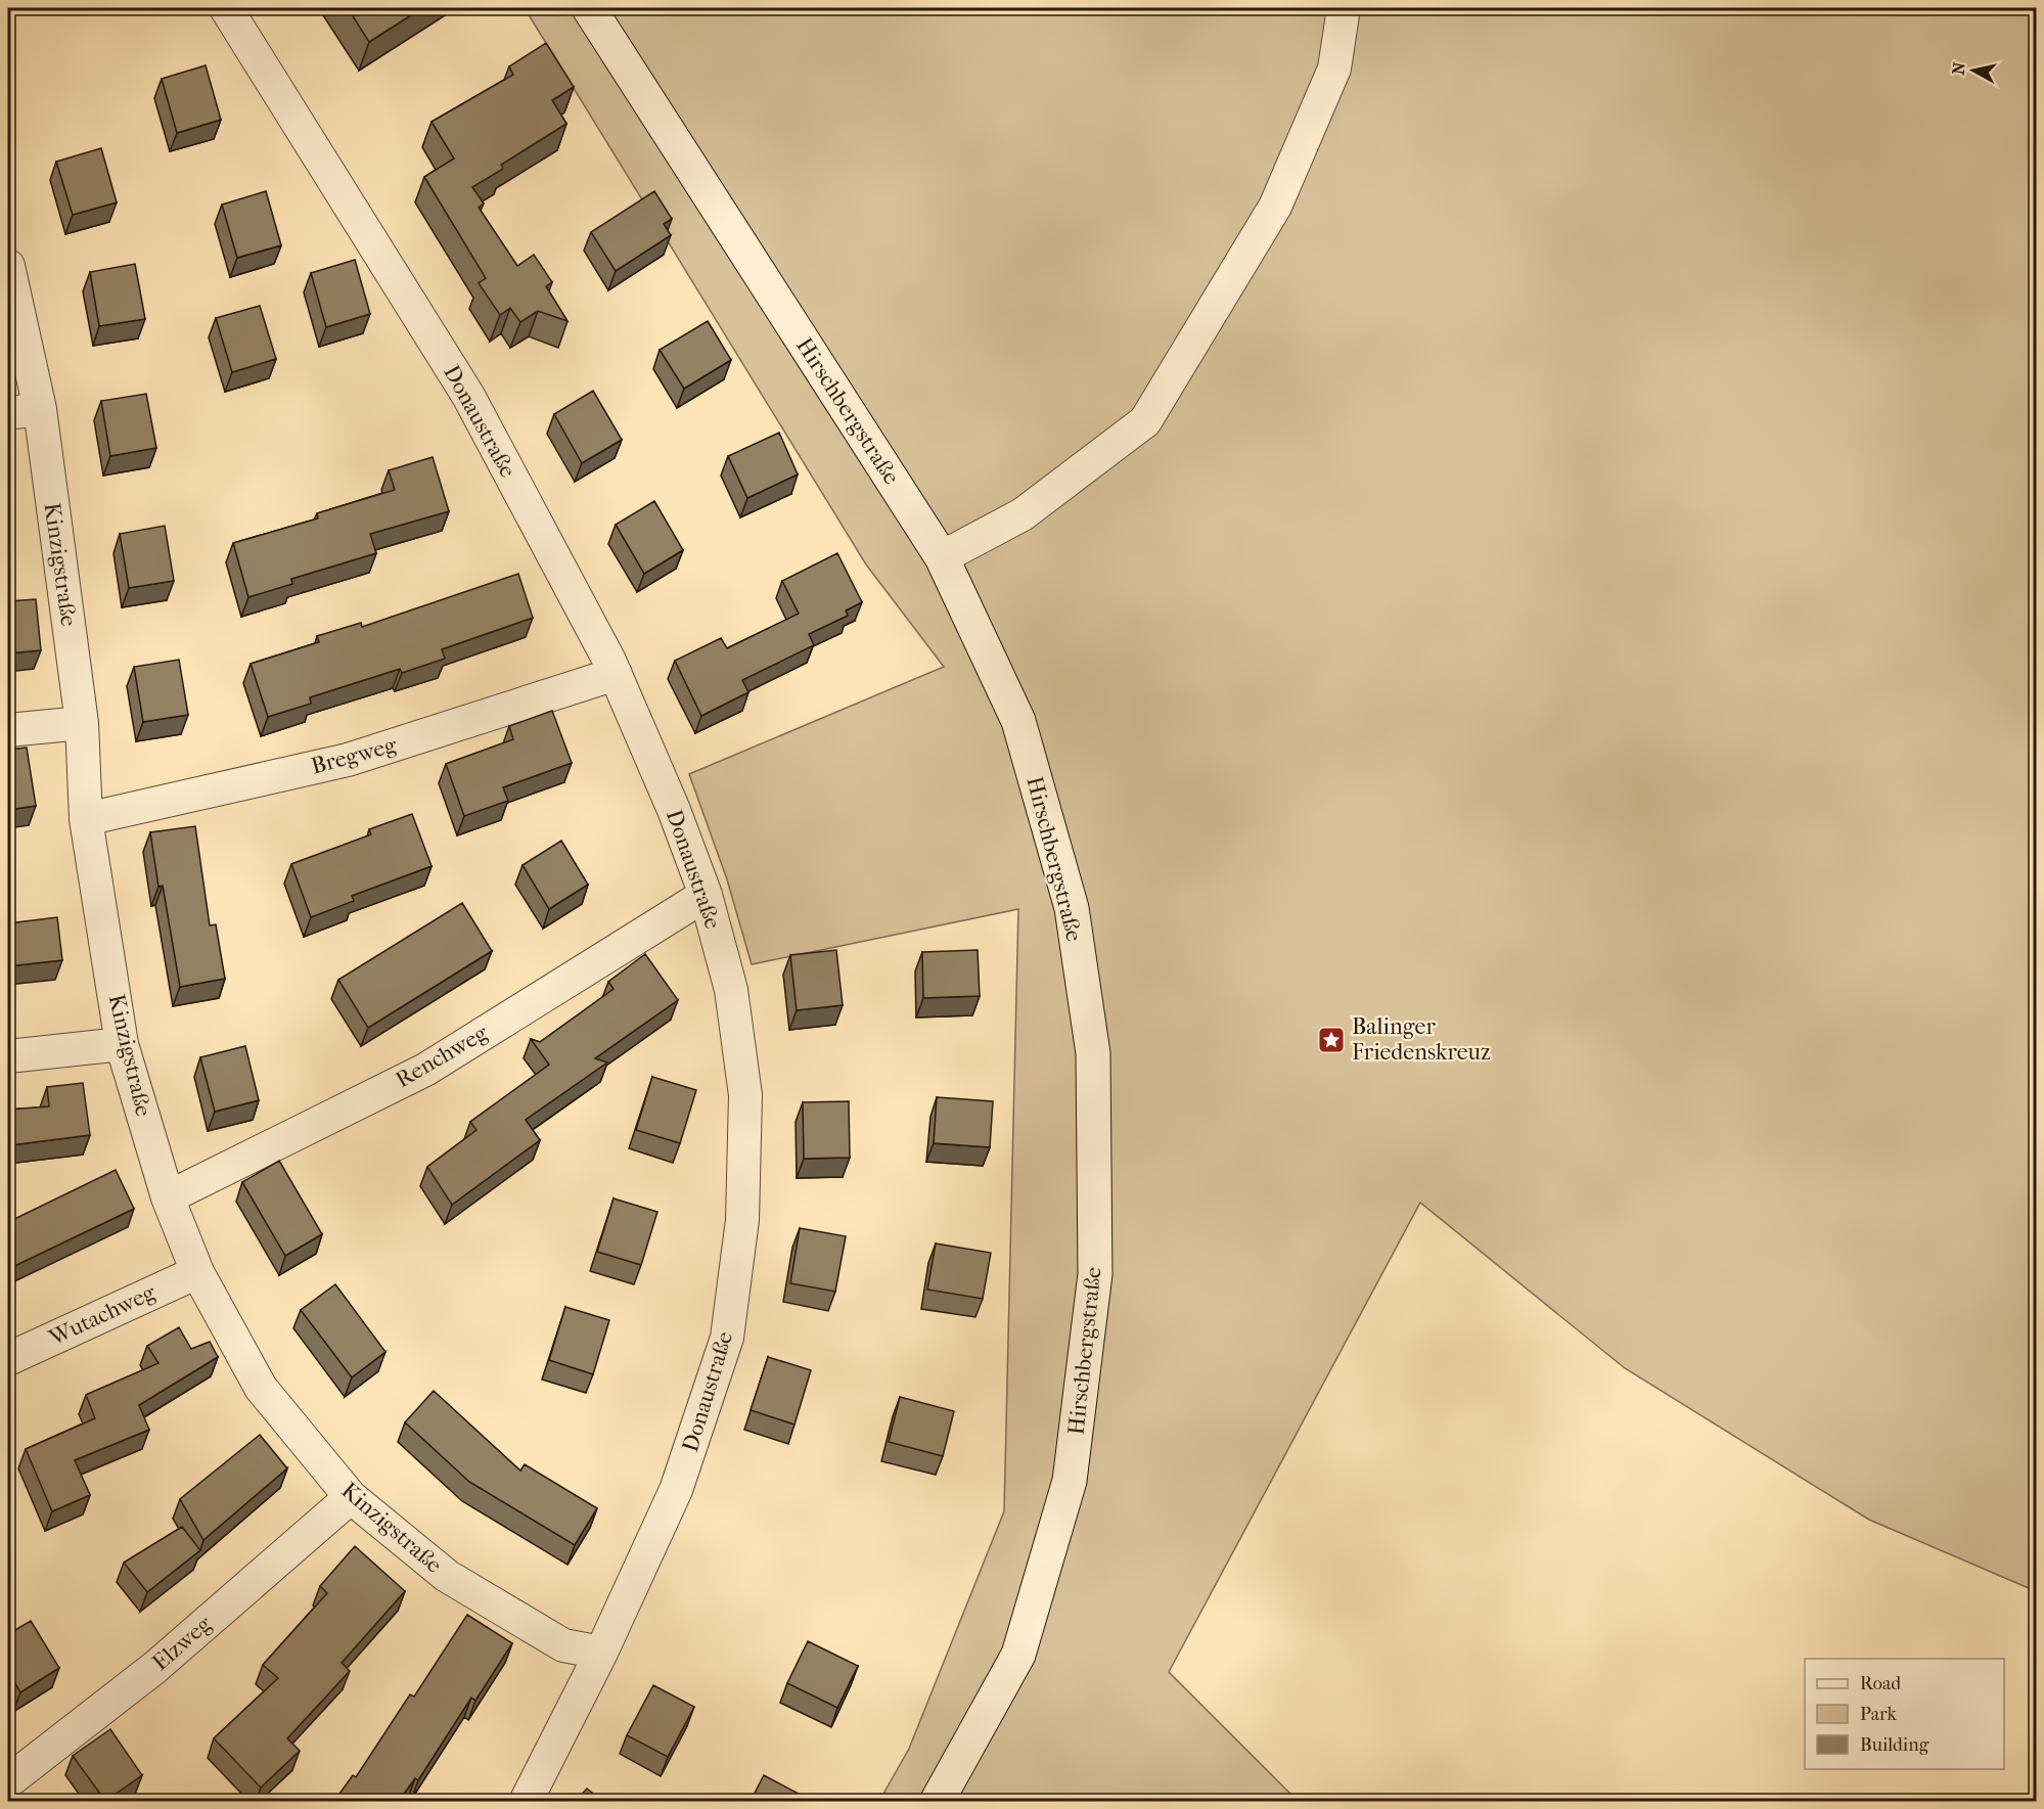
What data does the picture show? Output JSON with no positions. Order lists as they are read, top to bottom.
{
  "streets": {
    "street": [
      "Hirschbergstraße",
      "Donaustraße",
      "Kinzigstraße",
      "Bregweg",
      "Renchweg",
      "Wutachweg",
      "Elzweg"
    ]
  },
  "crossings": [
    ["Donaustraße", "Kinzigstraße"],
    ["Donaustraße", "Bregweg"],
    ["Donaustraße", "Renchweg"],
    ["Kinzigstraße", "Bregweg"],
    ["Kinzigstraße", "Renchweg"],
    ["Kinzigstraße", "Wutachweg"],
    ["Kinzigstraße", "Elzweg"]
  ],
  "places": {
    "place": ["Balinger Friedenskreuz"]
  },
  "legend": ["Road", "Park", "Building"],
  "north": "left"
}
